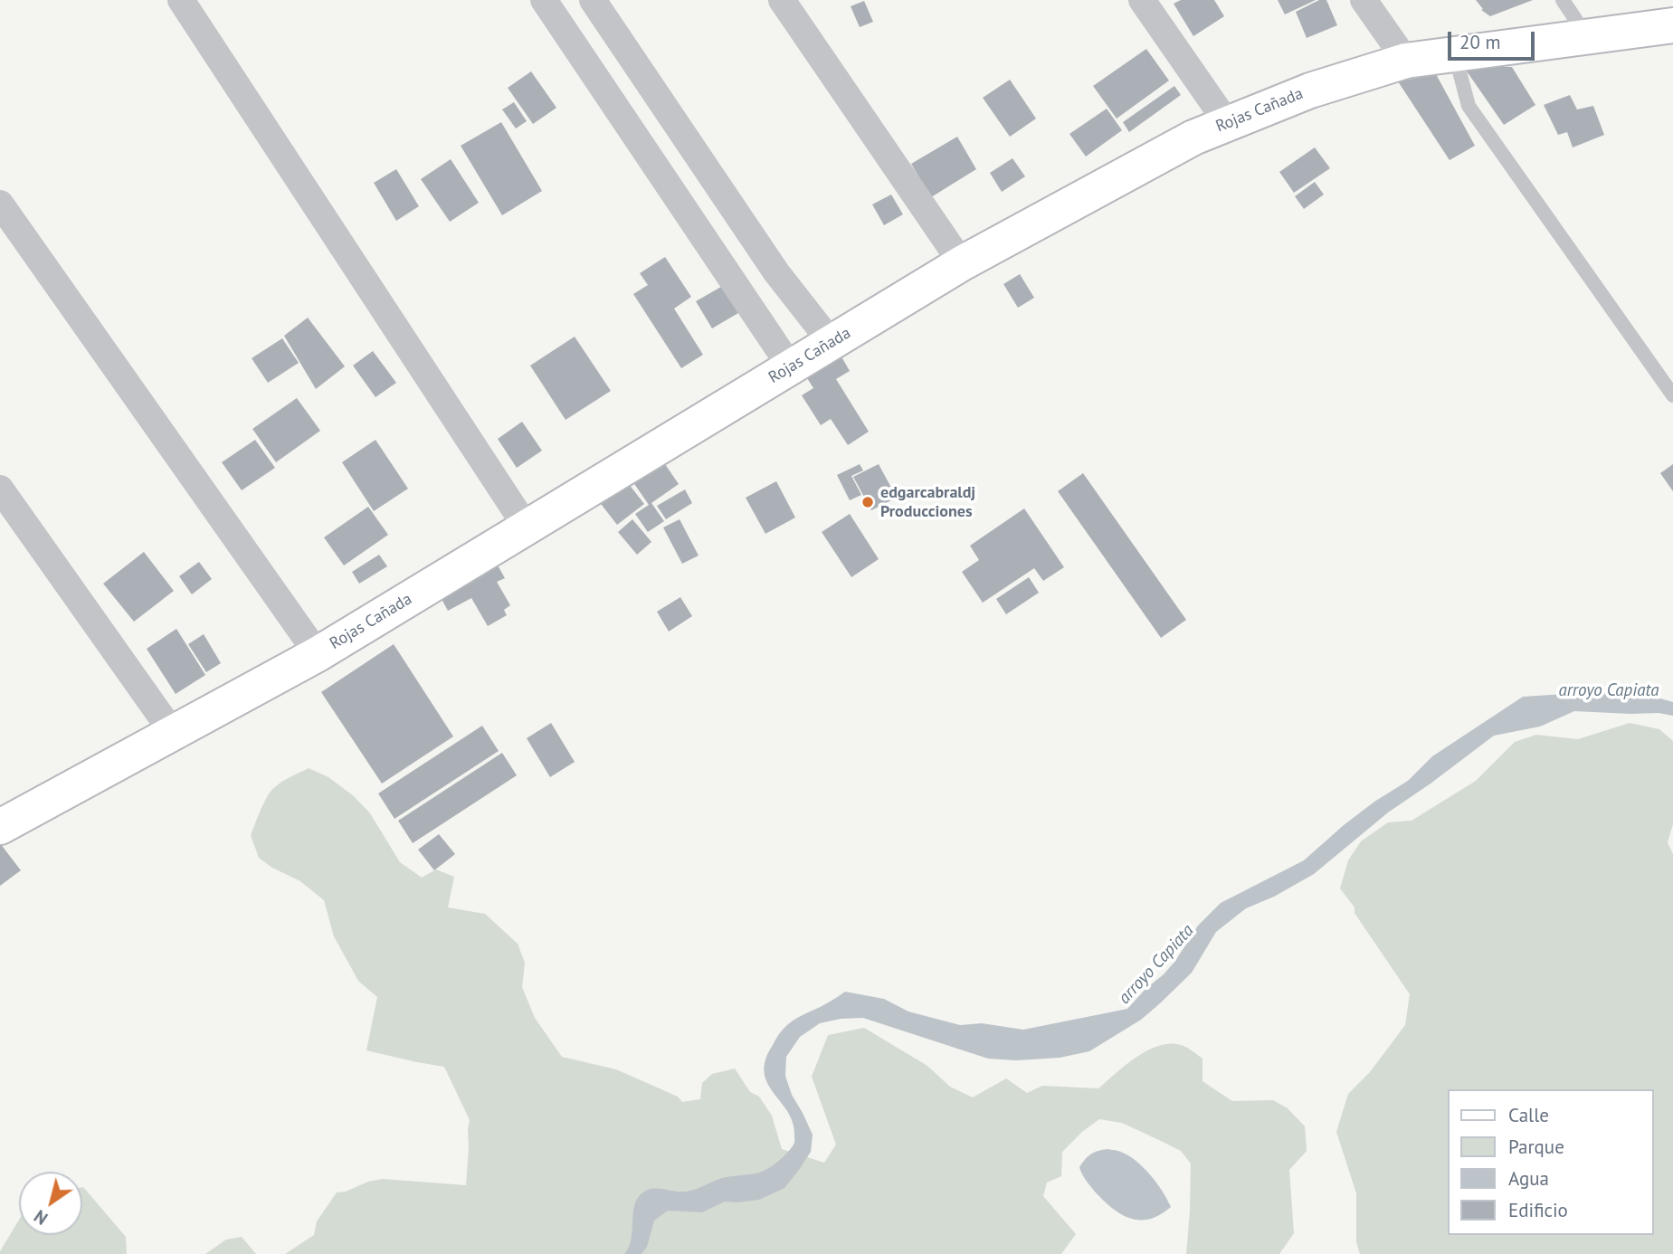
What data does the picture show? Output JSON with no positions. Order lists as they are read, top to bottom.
{
  "streets": {
    "main road": ["Rojas Cañada"]
  },
  "water": ["arroyo Capiata"],
  "places": ["edgarcabraldj Producciones"],
  "legend": [
    "Calle",
    "Parque",
    "Agua",
    "Edificio"
  ],
  "scale_bar": "20 m",
  "north": "bottom left"
}
